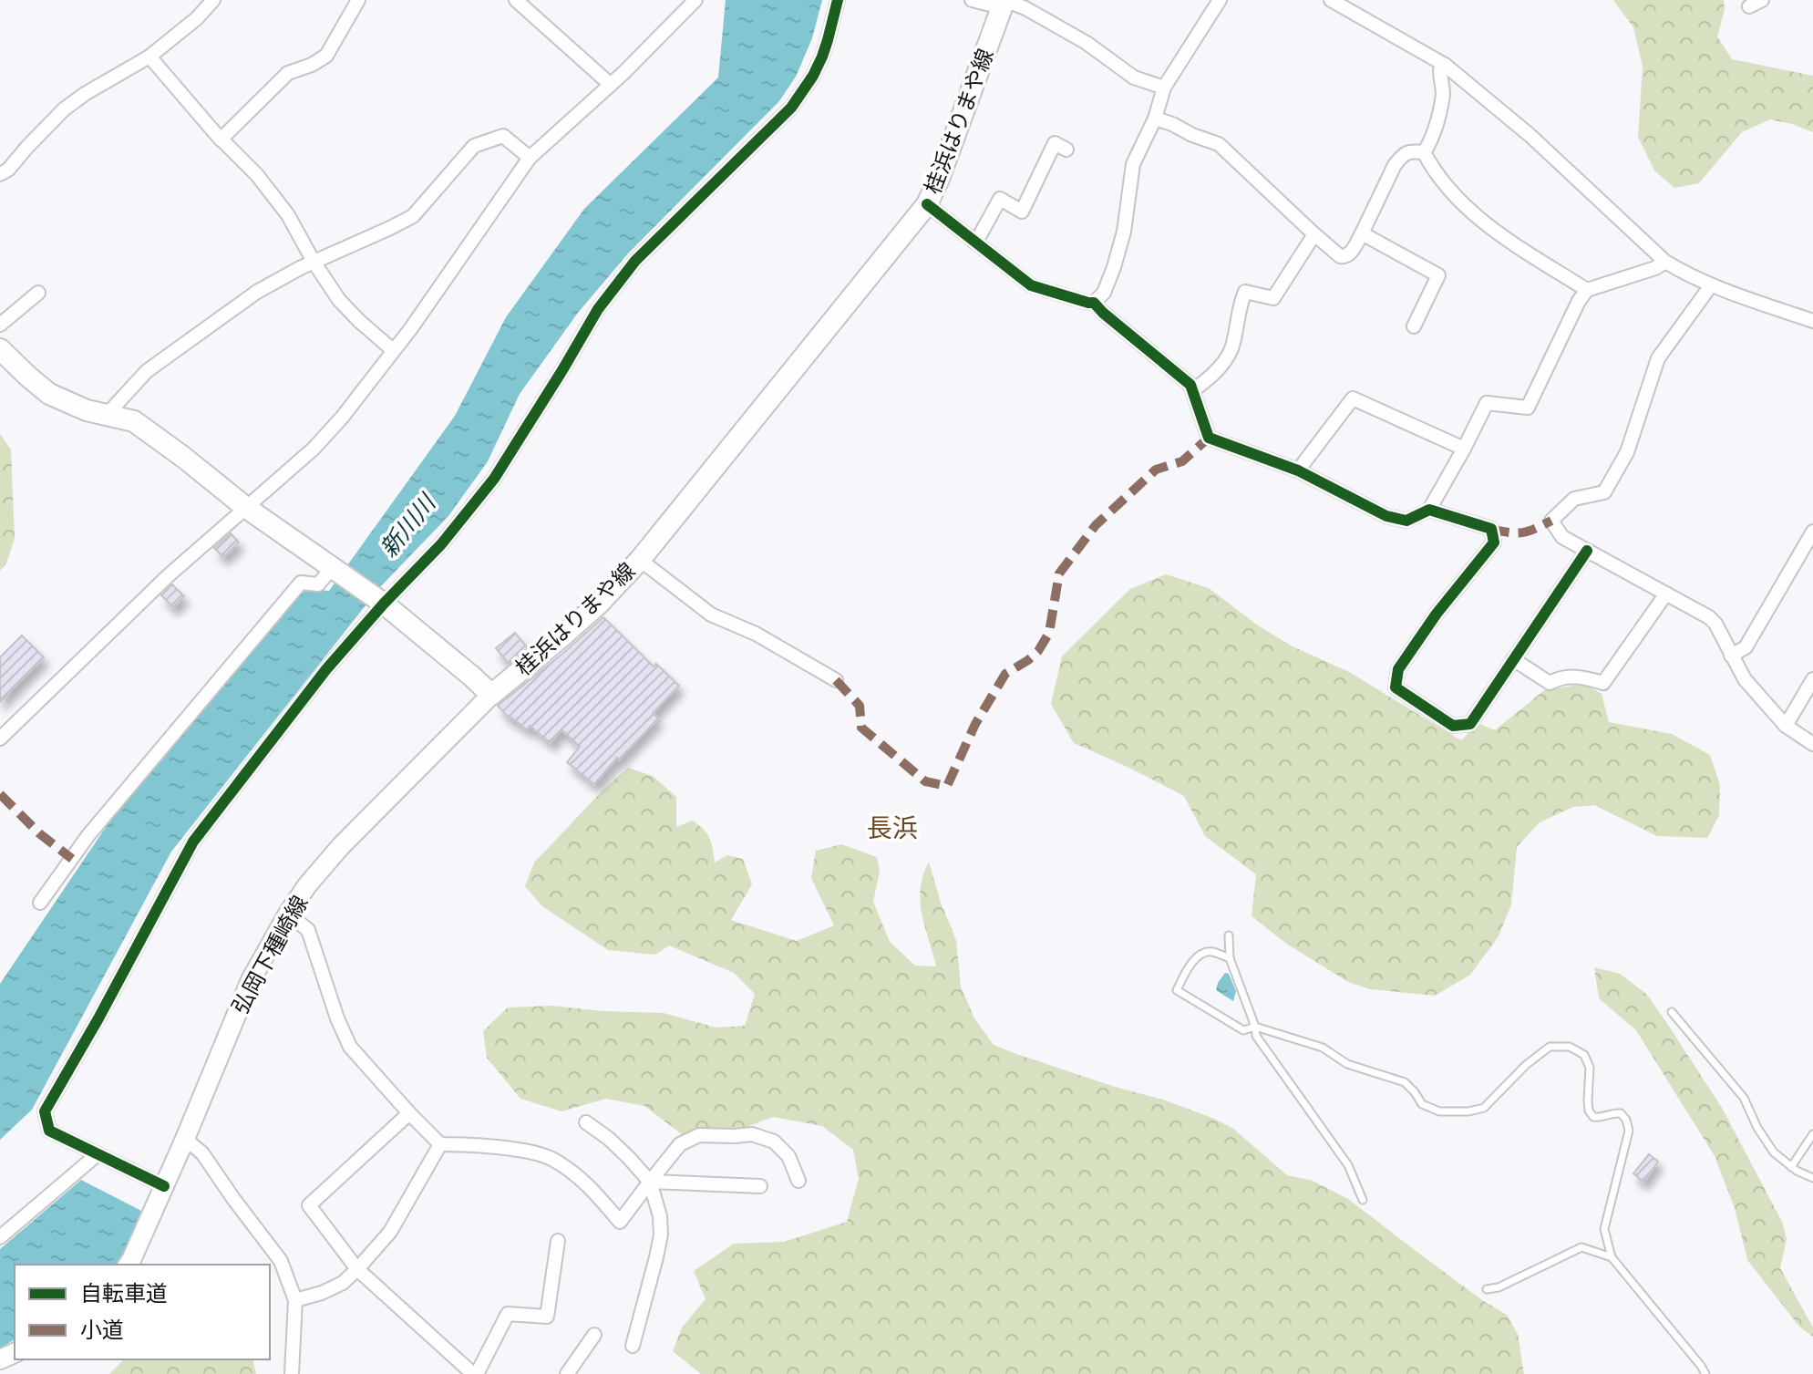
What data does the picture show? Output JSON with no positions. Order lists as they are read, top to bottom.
{
  "streets": {
    "main road": ["桂浜はりまや線", "弘岡下種崎線"]
  },
  "crossings": [
    ["桂浜はりまや線", "弘岡下種崎線"]
  ],
  "districts": ["長浜"],
  "water": ["新川川"],
  "legend": ["自転車道", "小道"]
}
